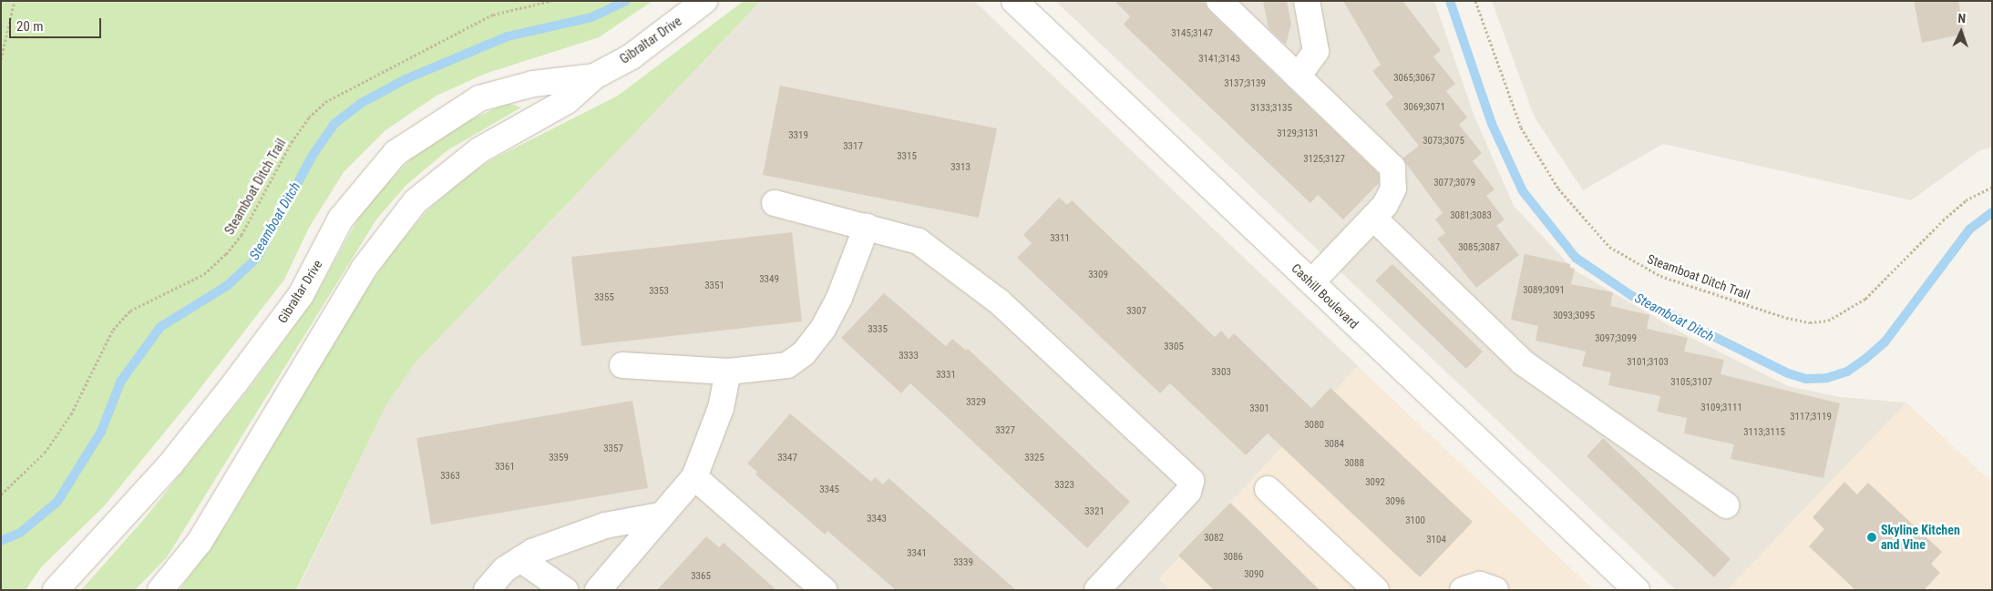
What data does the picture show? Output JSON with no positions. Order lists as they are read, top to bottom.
{
  "streets": {
    "street": ["Gibraltar Drive", "Cashill Boulevard"],
    "path": ["Steamboat Ditch Trail"]
  },
  "water": ["Steamboat Ditch"],
  "places": ["Skyline Kitchen and Vine"],
  "house_numbers": [
    "3145;3147",
    "3141;3143",
    "3065;3067",
    "3137;3139",
    "3069;3071",
    "3133;3135",
    "3129;3131",
    "3319",
    "3073;3075",
    "3317",
    "3315",
    "3125;3127",
    "3313",
    "3077;3079",
    "3081;3083",
    "3311",
    "3085;3087",
    "3309",
    "3349",
    "3351",
    "3089;3091",
    "3353",
    "3355",
    "3307",
    "3093;3095",
    "3335",
    "3097;3099",
    "3305",
    "3333",
    "3101;3103",
    "3303",
    "3331",
    "3105;3107",
    "3329",
    "3109;3111",
    "3301",
    "3117;3119",
    "3080",
    "3327",
    "3113;3115",
    "3084",
    "3357",
    "3359",
    "3347",
    "3325",
    "3088",
    "3361",
    "3363",
    "3092",
    "3323",
    "3345",
    "3096",
    "3321",
    "3343",
    "3100",
    "3082",
    "3104",
    "3341",
    "3086",
    "3339",
    "3090",
    "3365"
  ],
  "scale_bar": "20 m",
  "north": "top"
}
